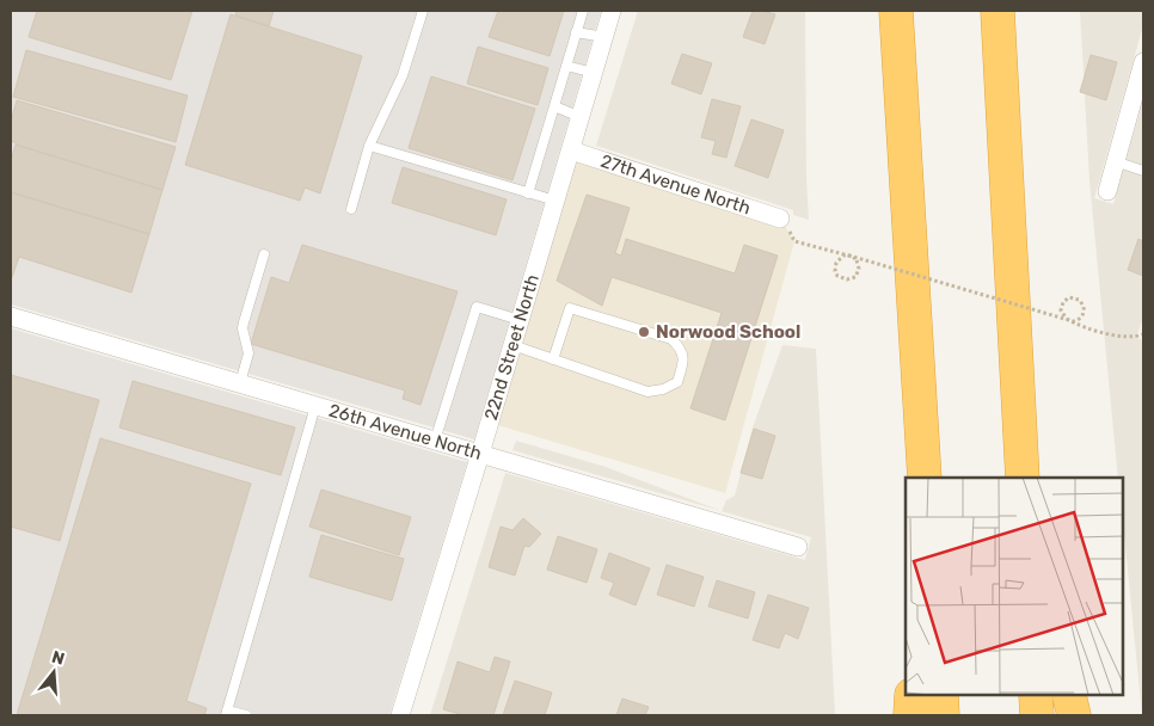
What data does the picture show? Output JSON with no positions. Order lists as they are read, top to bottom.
{
  "streets": {
    "street": ["27th Avenue North", "22nd Street North", "26th Avenue North"]
  },
  "crossings": [
    ["27th Avenue North", "22nd Street North"],
    ["22nd Street North", "26th Avenue North"]
  ],
  "places": ["Norwood School"],
  "north": "top"
}
